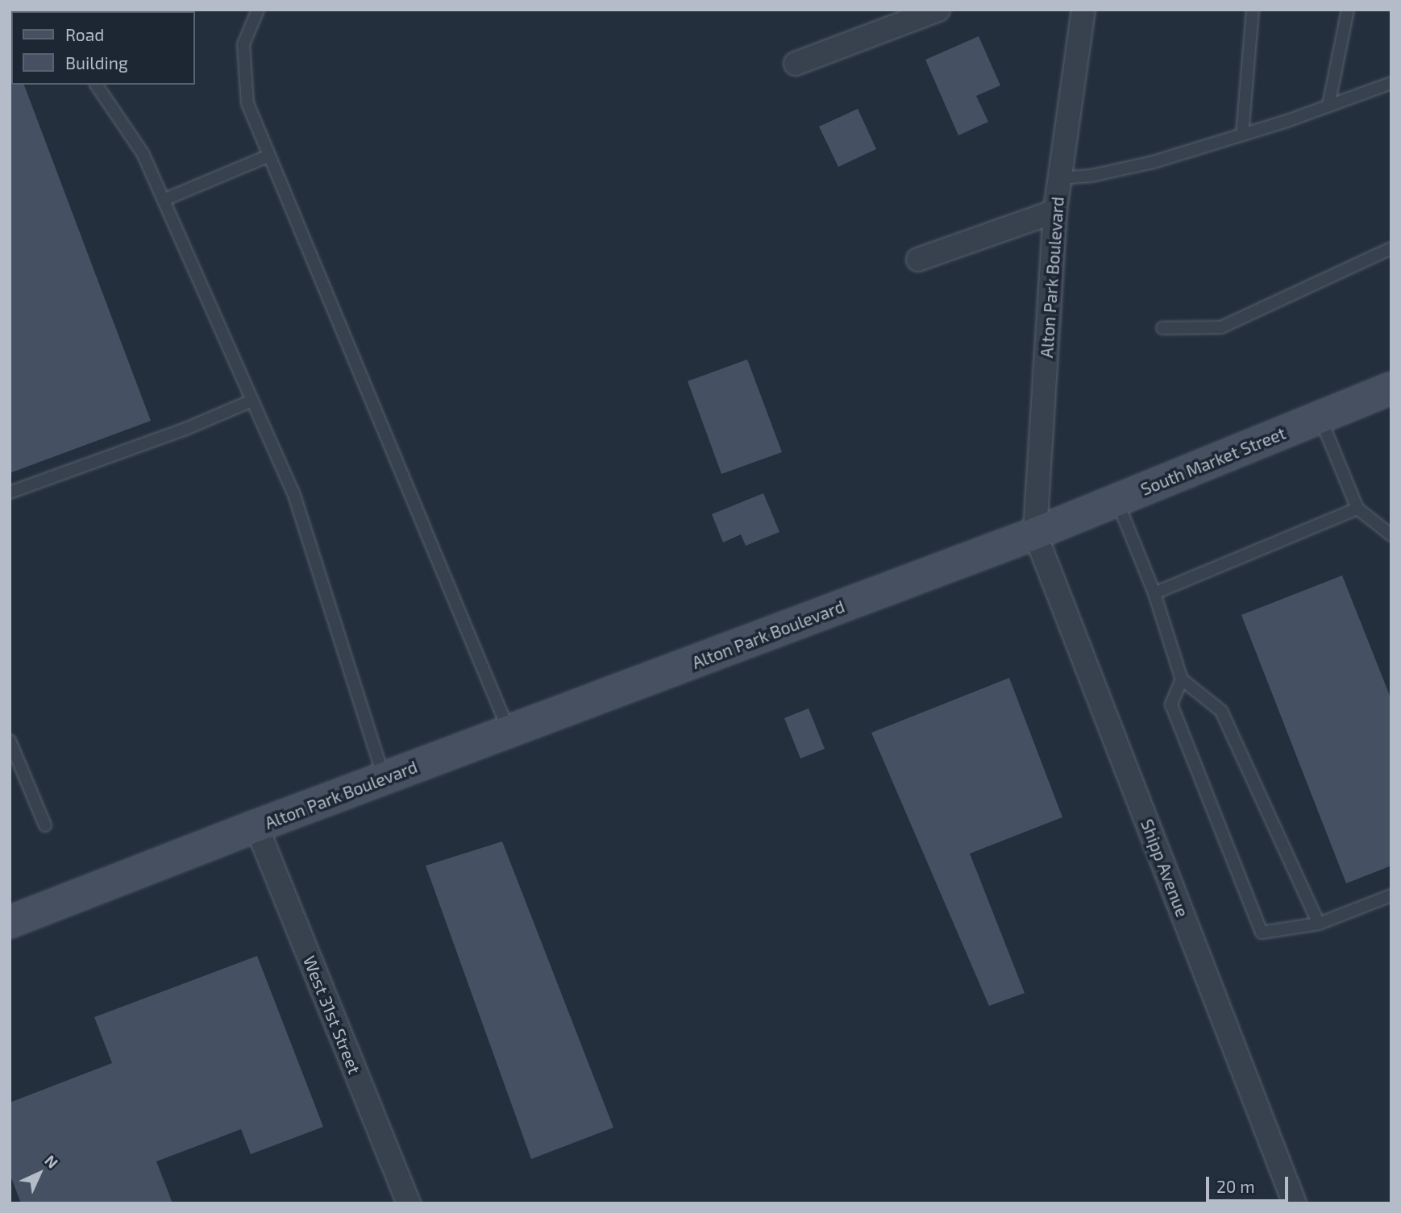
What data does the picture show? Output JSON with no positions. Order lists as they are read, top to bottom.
{
  "streets": {
    "main road": ["Alton Park Boulevard", "South Market Street"],
    "street": ["Shipp Avenue", "West 31st Street"]
  },
  "crossings": [
    ["Alton Park Boulevard", "South Market Street"],
    ["Alton Park Boulevard", "Shipp Avenue"],
    ["Alton Park Boulevard", "West 31st Street"],
    ["South Market Street", "Shipp Avenue"]
  ],
  "legend": ["Road", "Building"],
  "scale_bar": "20 m",
  "north": "top right"
}
